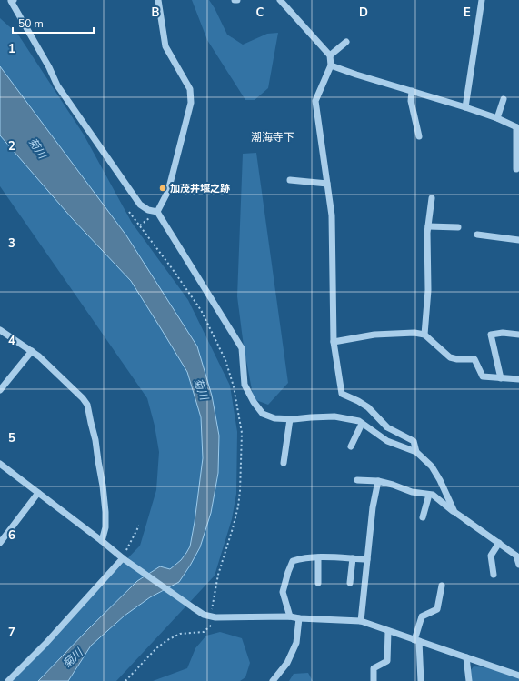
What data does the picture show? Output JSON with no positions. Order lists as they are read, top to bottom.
{
  "districts": ["潮海寺下"],
  "water": ["菊川"],
  "places": ["加茂井堰之跡"],
  "scale_bar": "50 m",
  "grid": {
    "columns": [
      "B",
      "C",
      "D",
      "E"
    ],
    "rows": [
      "1",
      "2",
      "3",
      "4",
      "5",
      "6",
      "7"
    ]
  }
}
